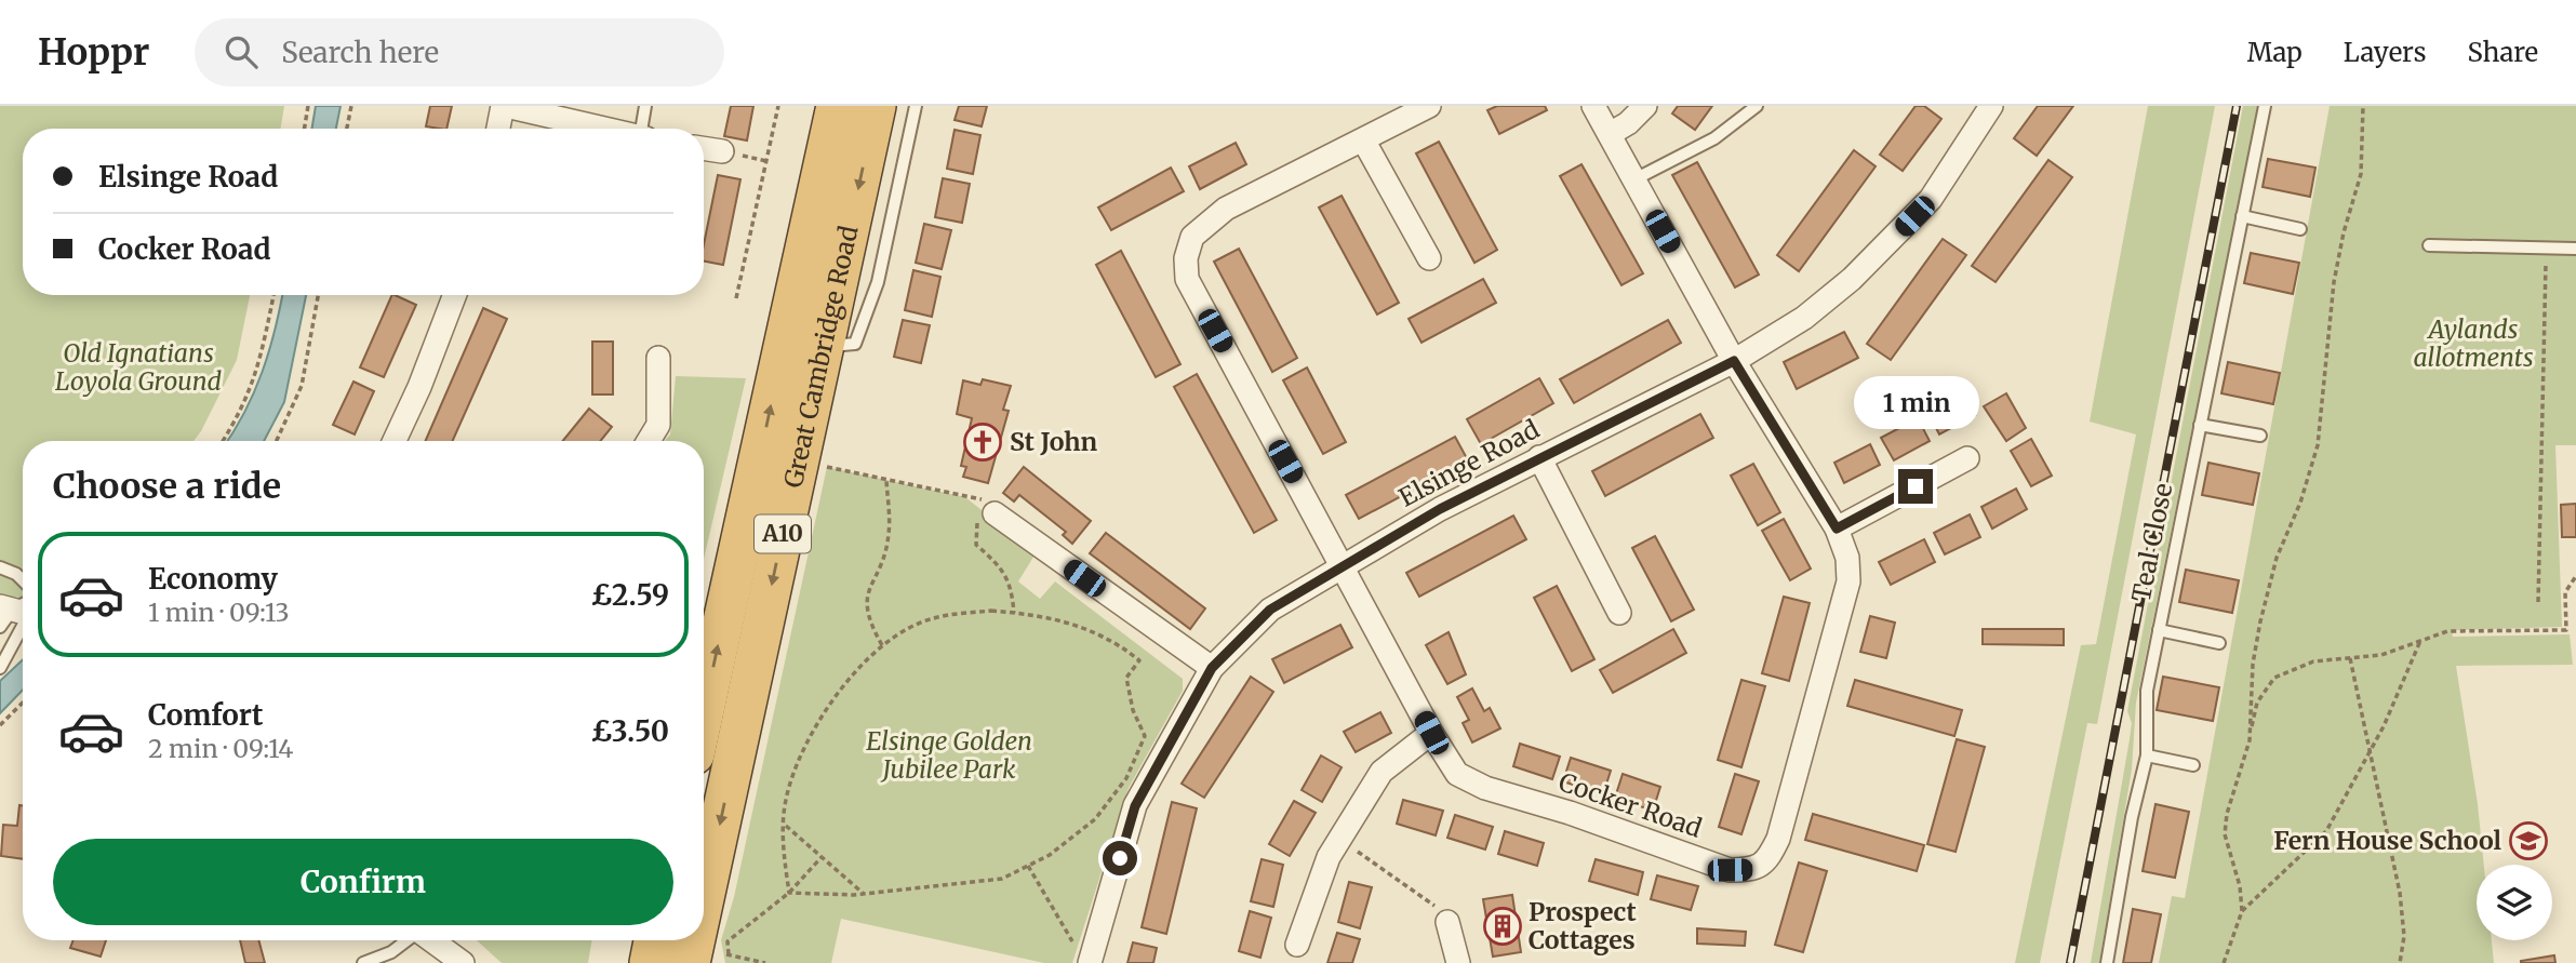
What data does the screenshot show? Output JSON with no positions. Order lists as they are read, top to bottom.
{
  "streets": {
    "highway": ["Great Cambridge Road", "A10"],
    "street": ["Elsinge Road", "Cocker Road"],
    "lane": ["Teal Close"]
  },
  "crossings": [
    ["Elsinge Road", "Cocker Road"]
  ],
  "parks": ["Aylands allotments", "Old Ignatians Loyola Ground", "Elsinge Golden Jubilee Park"],
  "places": {
    "church": ["St John"],
    "school or university": ["Fern House School"],
    "building": ["Prospect Cottages"]
  },
  "page": {
    "header": "Hoppr",
    "search": "Search here",
    "nav": ["Map", "Layers", "Share"],
    "banner": ["Elsinge Road", "Cocker Road"],
    "bubble": "1 min",
    "heading": "Choose a ride",
    "list": [
      {
        "name": "Economy",
        "note": "1 min · 09:13",
        "value": "£2.59"
      },
      {
        "name": "Comfort",
        "note": "2 min · 09:14",
        "value": "£3.50"
      }
    ],
    "buttons": "Confirm"
  }
}
